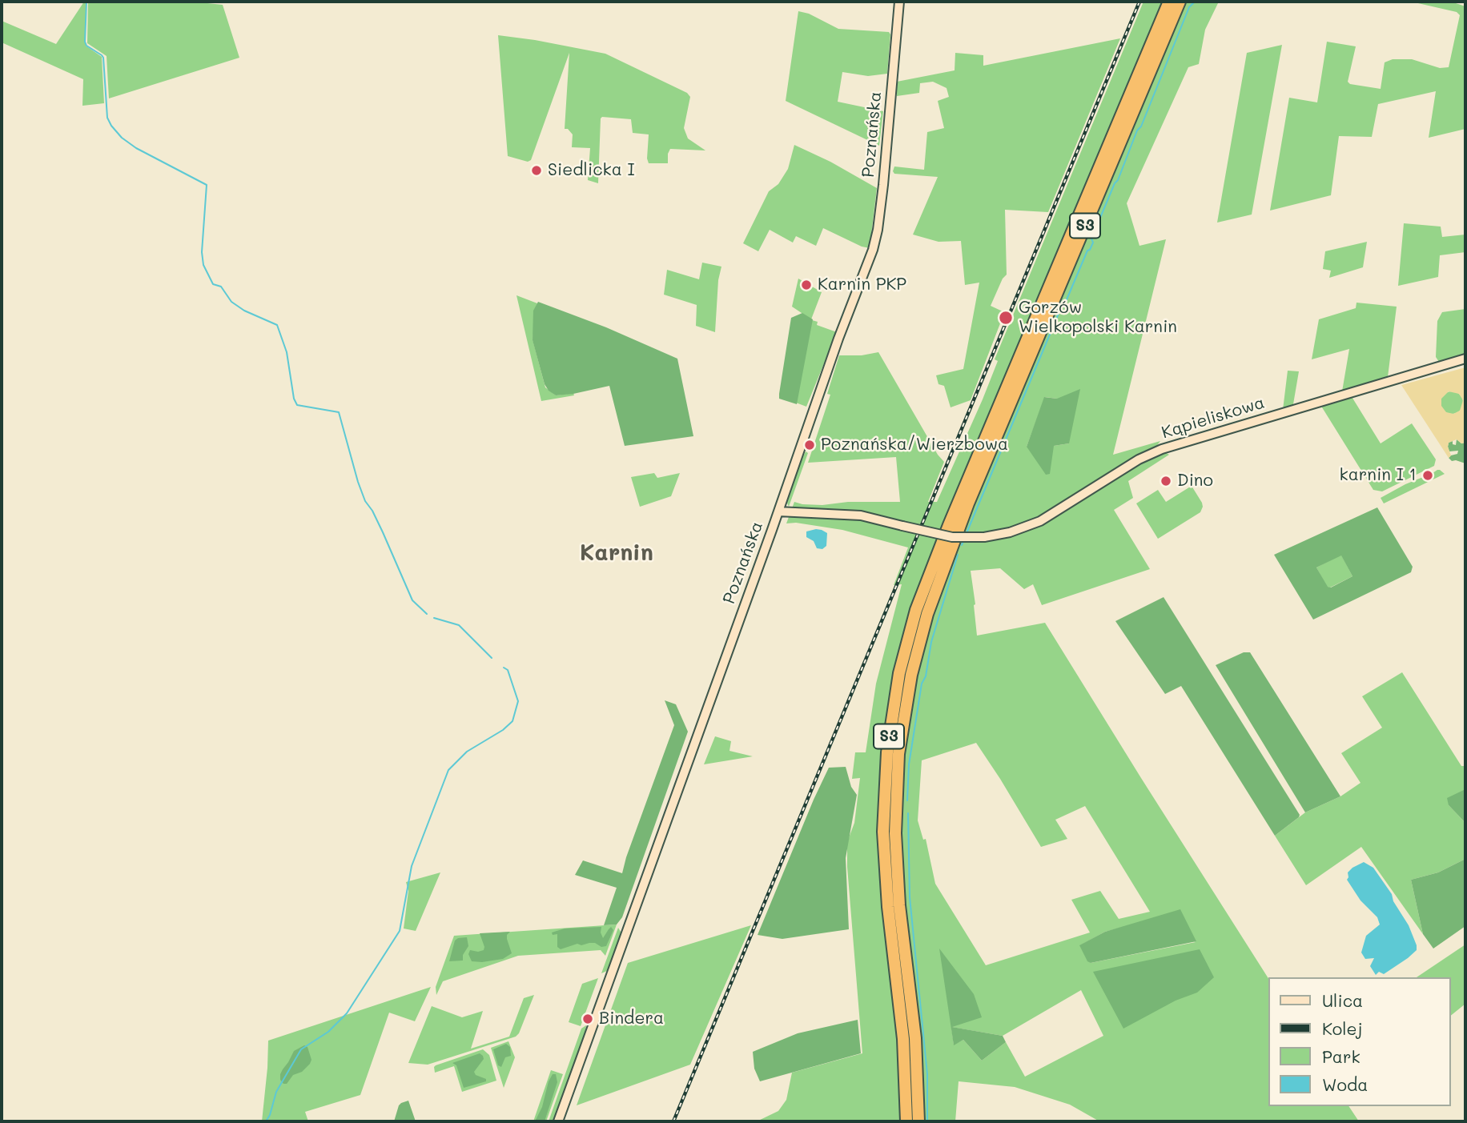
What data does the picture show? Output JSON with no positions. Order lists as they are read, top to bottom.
{
  "streets": {
    "highway": ["S3"],
    "main road": ["Poznańska", "Kąpieliskowa"]
  },
  "crossings": [
    ["Poznańska", "Kąpieliskowa"]
  ],
  "districts": ["Karnin"],
  "places": [
    "Siedlicka I",
    "Karnin PKP",
    "Gorzów Wielkopolski Karnin",
    "Poznańska/Wierzbowa",
    "karnin I 1",
    "Dino",
    "Bindera"
  ],
  "legend": [
    "Ulica",
    "Kolej",
    "Park",
    "Woda"
  ]
}
